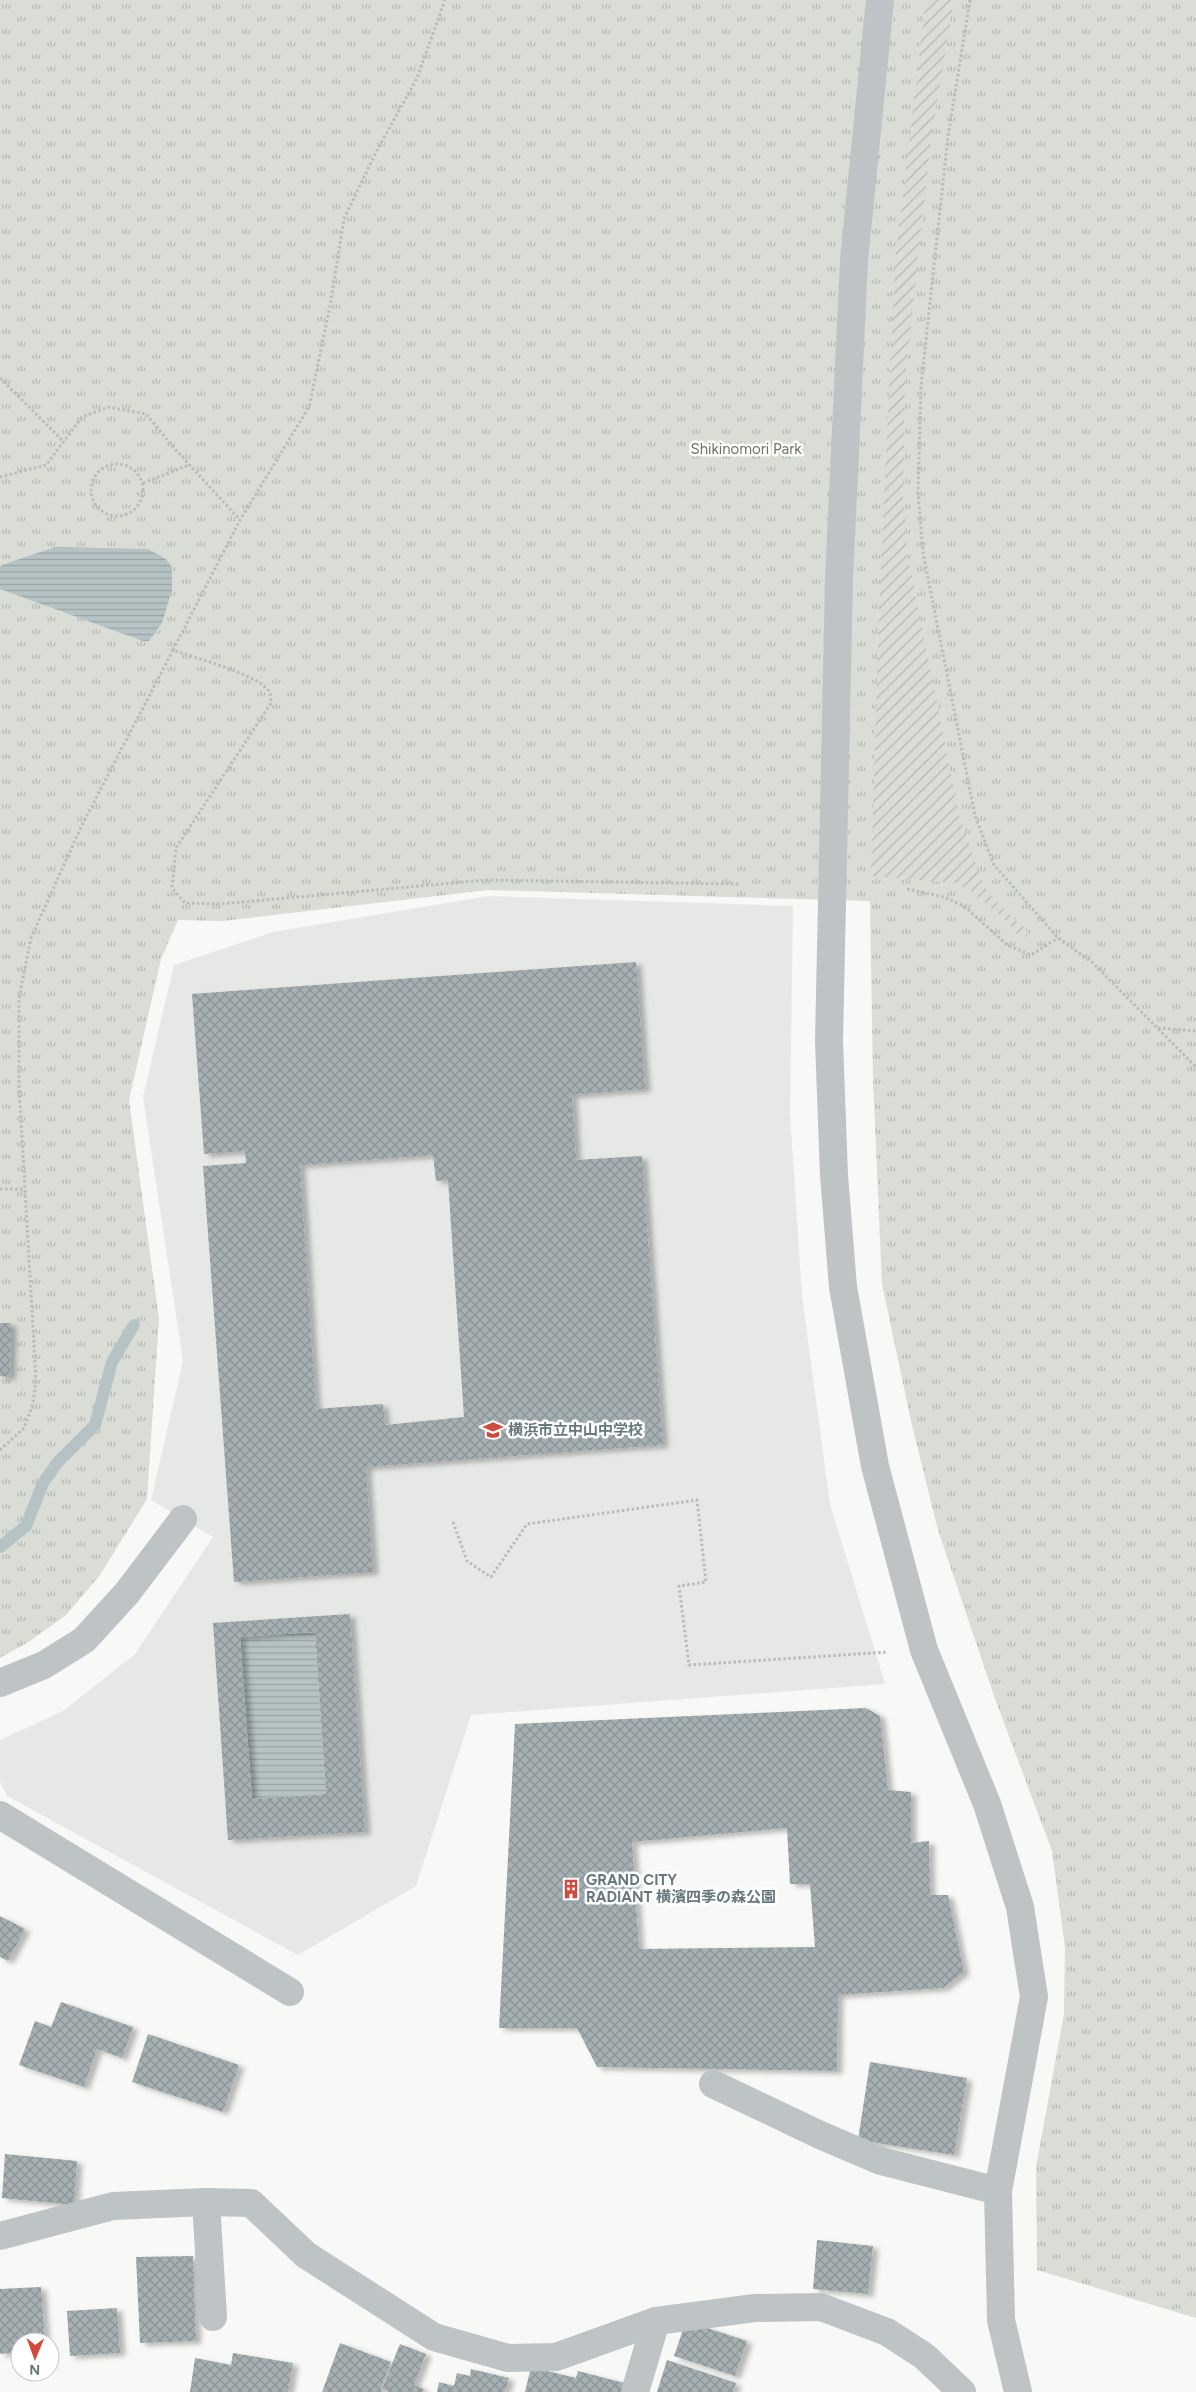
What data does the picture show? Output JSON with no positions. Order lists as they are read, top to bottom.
{
  "parks": ["Shikinomori Park"],
  "places": {
    "school or university": ["横浜市立中山中学校"],
    "building": ["GRAND CITY RADIANT 横濱四季の森公園"]
  },
  "north": "bottom"
}
